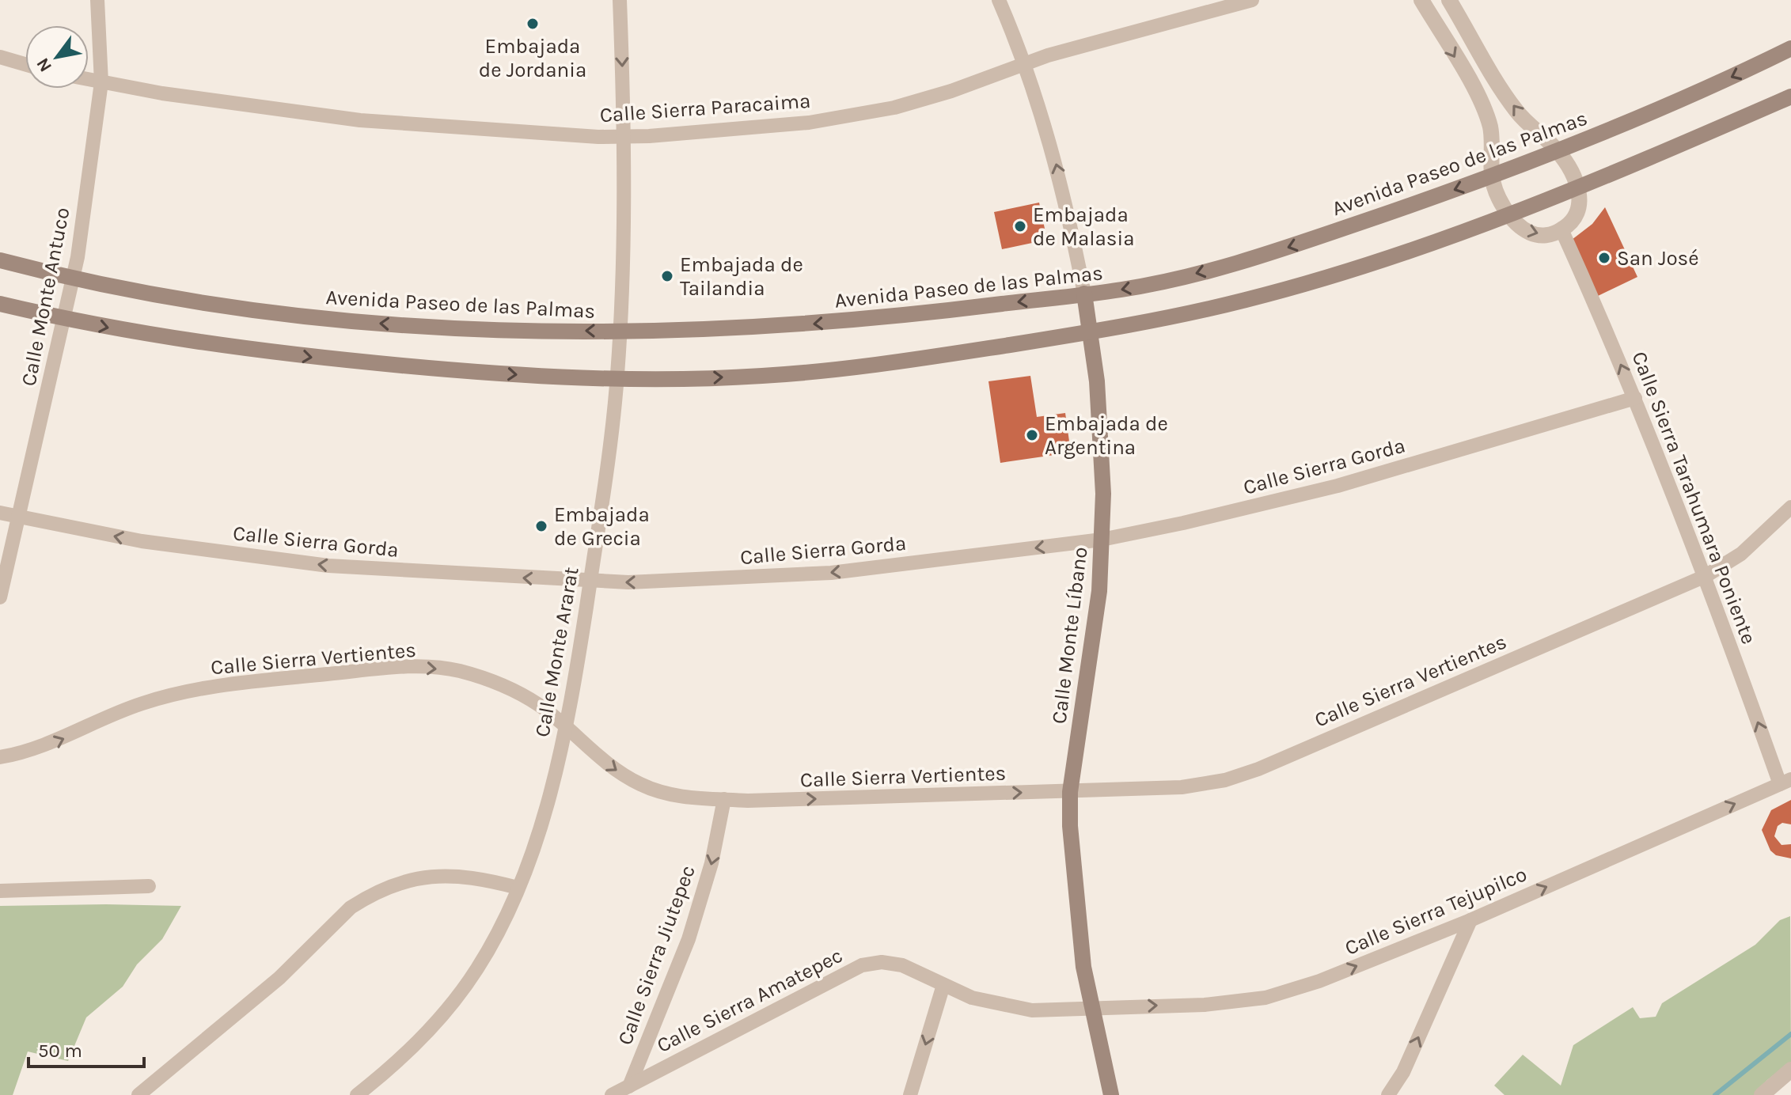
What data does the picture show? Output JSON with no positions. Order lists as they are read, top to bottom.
{
  "streets": {
    "main road": ["Avenida Paseo de las Palmas", "Calle Monte Líbano"],
    "street": [
      "Calle Sierra Paracaima",
      "Calle Monte Antuco",
      "Calle Sierra Gorda",
      "Calle Sierra Tarahumara Poniente",
      "Calle Monte Ararat",
      "Calle Sierra Vertientes",
      "Calle Sierra Tejupilco",
      "Calle Sierra Jiutepec",
      "Calle Sierra Amatepec"
    ]
  },
  "crossings": [
    ["Calle Sierra Paracaima", "Calle Monte Antuco"],
    ["Calle Sierra Paracaima", "Calle Monte Líbano"],
    ["Calle Sierra Paracaima", "Calle Monte Ararat"],
    ["Avenida Paseo de las Palmas", "Calle Monte Antuco"],
    ["Avenida Paseo de las Palmas", "Calle Monte Líbano"],
    ["Avenida Paseo de las Palmas", "Calle Monte Ararat"],
    ["Calle Monte Antuco", "Calle Sierra Gorda"],
    ["Calle Sierra Gorda", "Calle Sierra Tarahumara Poniente"],
    ["Calle Sierra Gorda", "Calle Monte Líbano"],
    ["Calle Sierra Gorda", "Calle Monte Ararat"],
    ["Calle Sierra Tarahumara Poniente", "Calle Sierra Vertientes"],
    ["Calle Sierra Tarahumara Poniente", "Calle Sierra Tejupilco"],
    ["Calle Monte Líbano", "Calle Sierra Vertientes"],
    ["Calle Monte Líbano", "Calle Sierra Tejupilco"],
    ["Calle Monte Ararat", "Calle Sierra Vertientes"],
    ["Calle Sierra Vertientes", "Calle Sierra Jiutepec"],
    ["Calle Sierra Tejupilco", "Calle Sierra Amatepec"],
    ["Calle Sierra Jiutepec", "Calle Sierra Amatepec"]
  ],
  "one_way": [
    "Calle Sierra Gorda",
    "Calle Sierra Tarahumara Poniente",
    "Calle Sierra Vertientes",
    "Calle Sierra Tejupilco",
    "Calle Sierra Jiutepec"
  ],
  "places": [
    "Embajada de Jordania",
    "Embajada de Malasia",
    "San José",
    "Embajada de Tailandia",
    "Embajada de Argentina",
    "Embajada de Grecia"
  ],
  "scale_bar": "50 m",
  "north": "bottom left"
}
